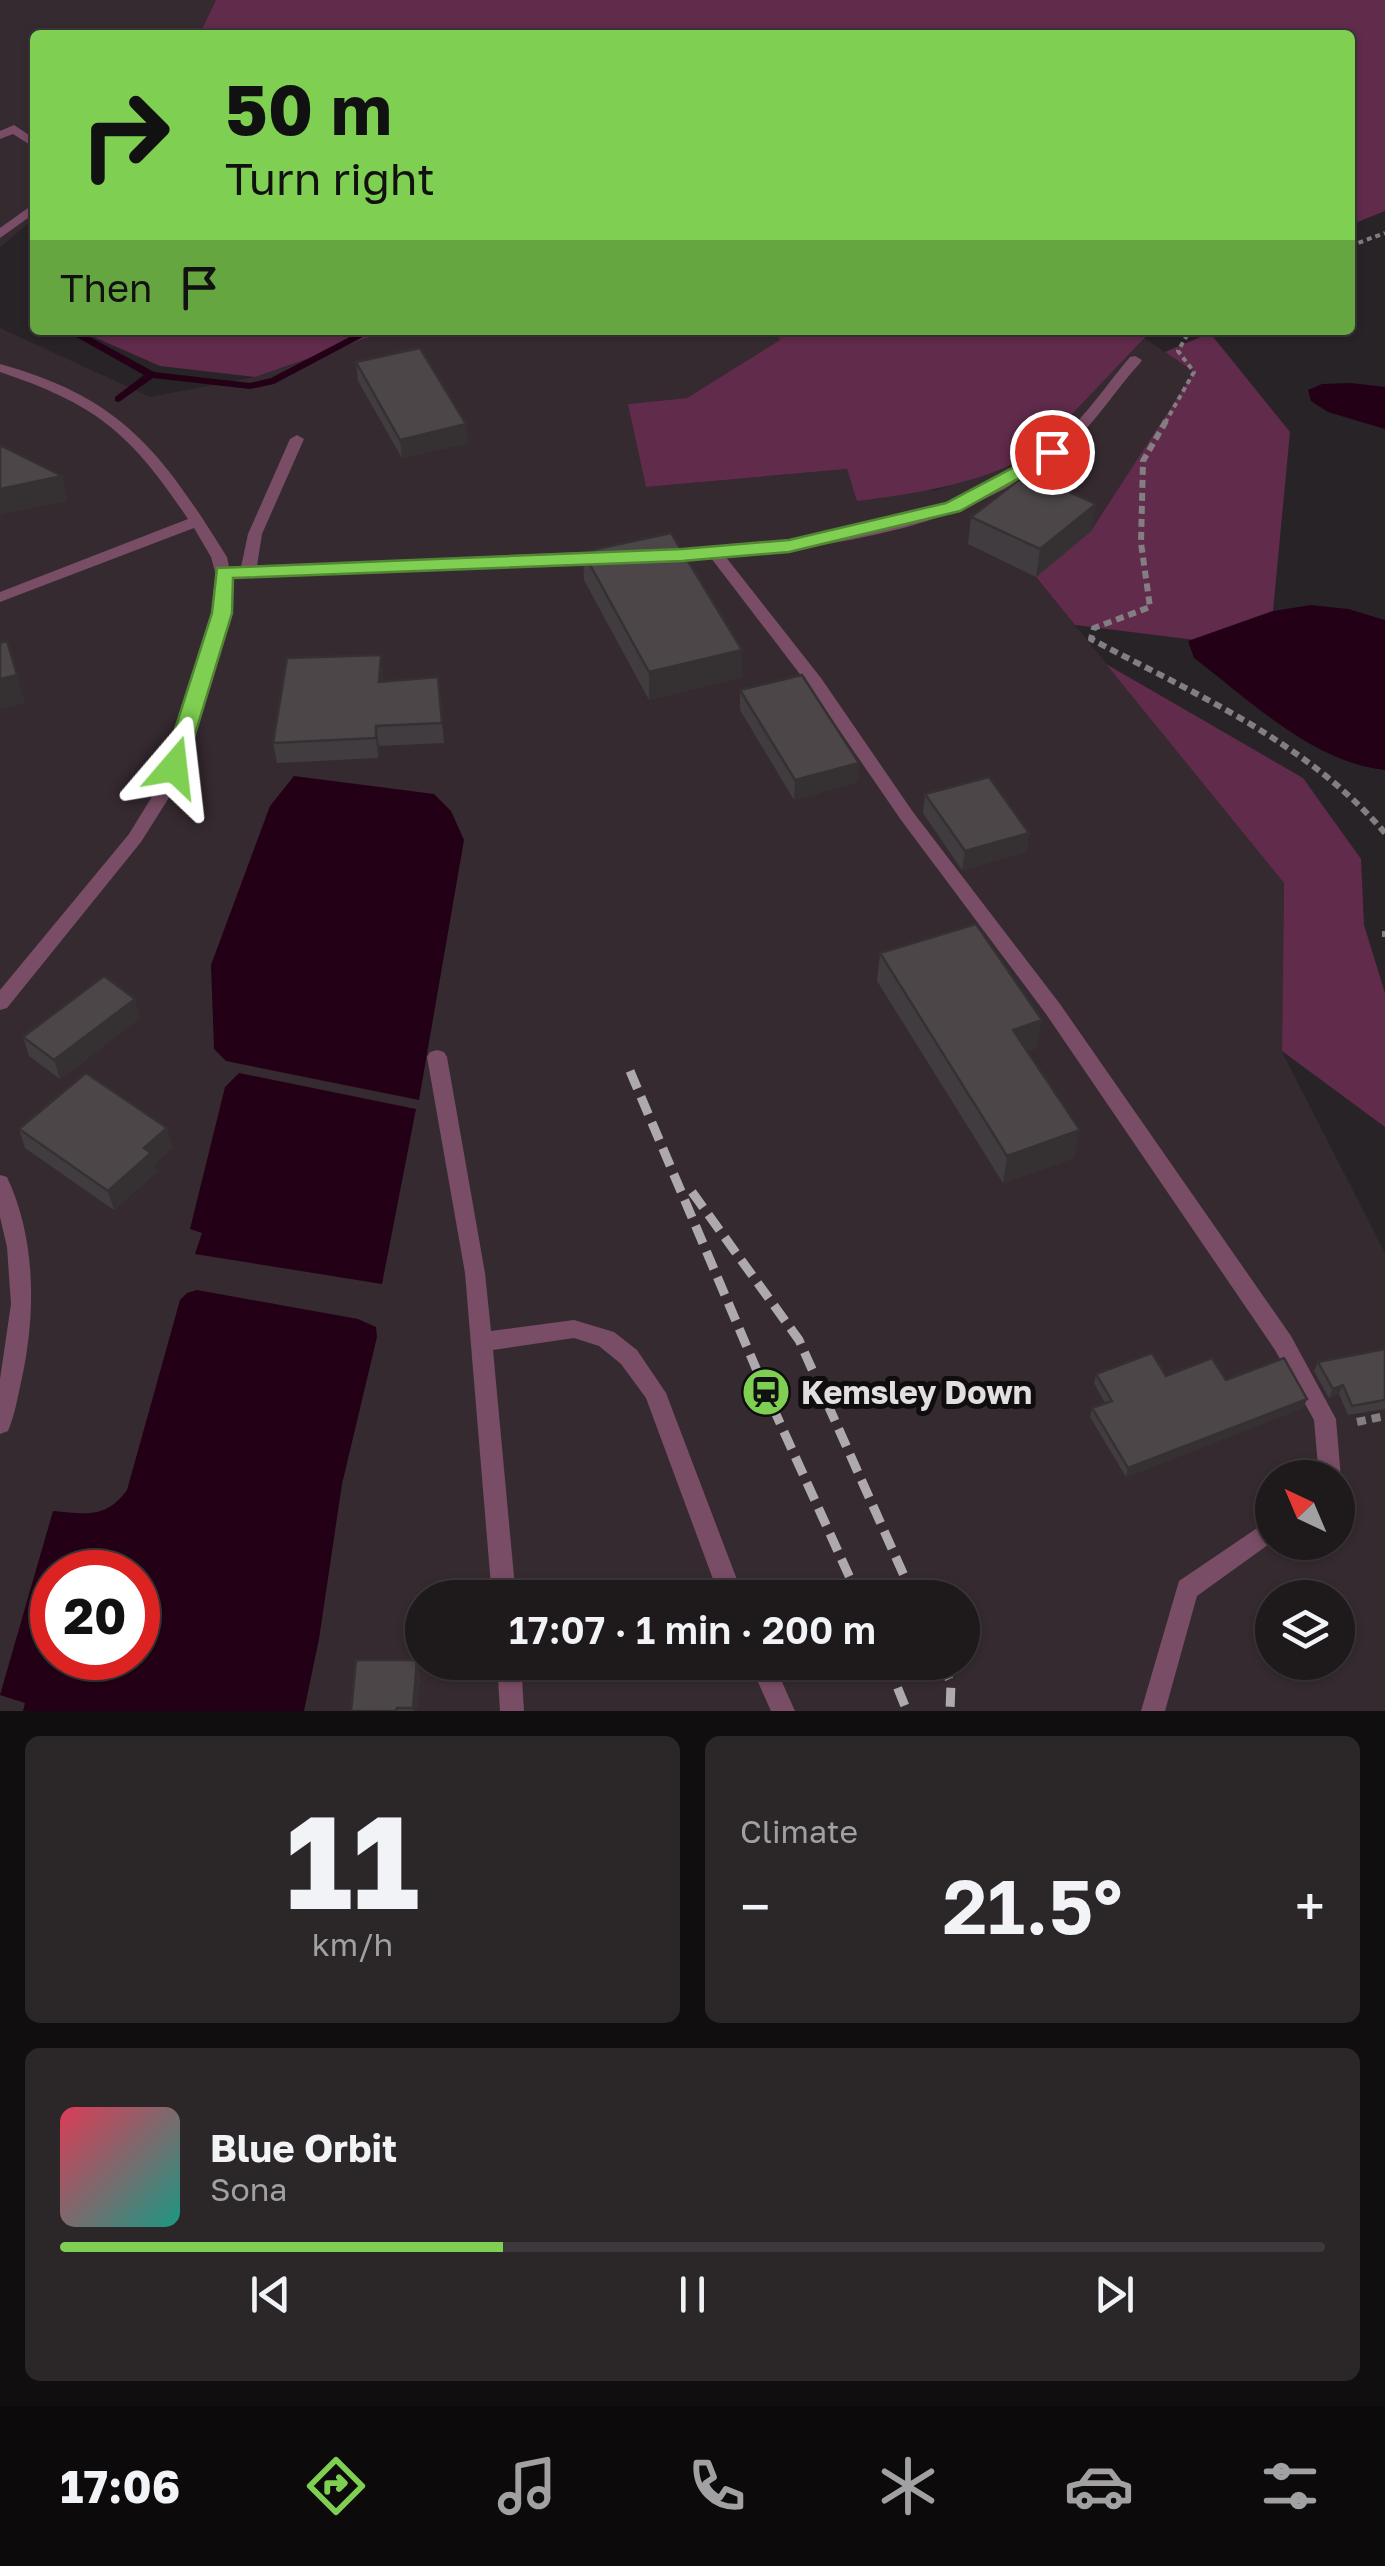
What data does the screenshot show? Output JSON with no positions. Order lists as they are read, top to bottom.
{
  "places": {
    "station": ["Kemsley Down"]
  },
  "north": "top left",
  "page": {
    "turn": ["50 m", "Turn right"],
    "then": "Then",
    "limit": "20",
    "trip": "17:07 · 1 min · 200 m",
    "tile": [
      ["11", "km/h"],
      "Climate"
    ],
    "heat": ["−", "21.5°", "+"],
    "song": ["Blue Orbit", "Sona"],
    "tabs": "17:06"
  }
}
